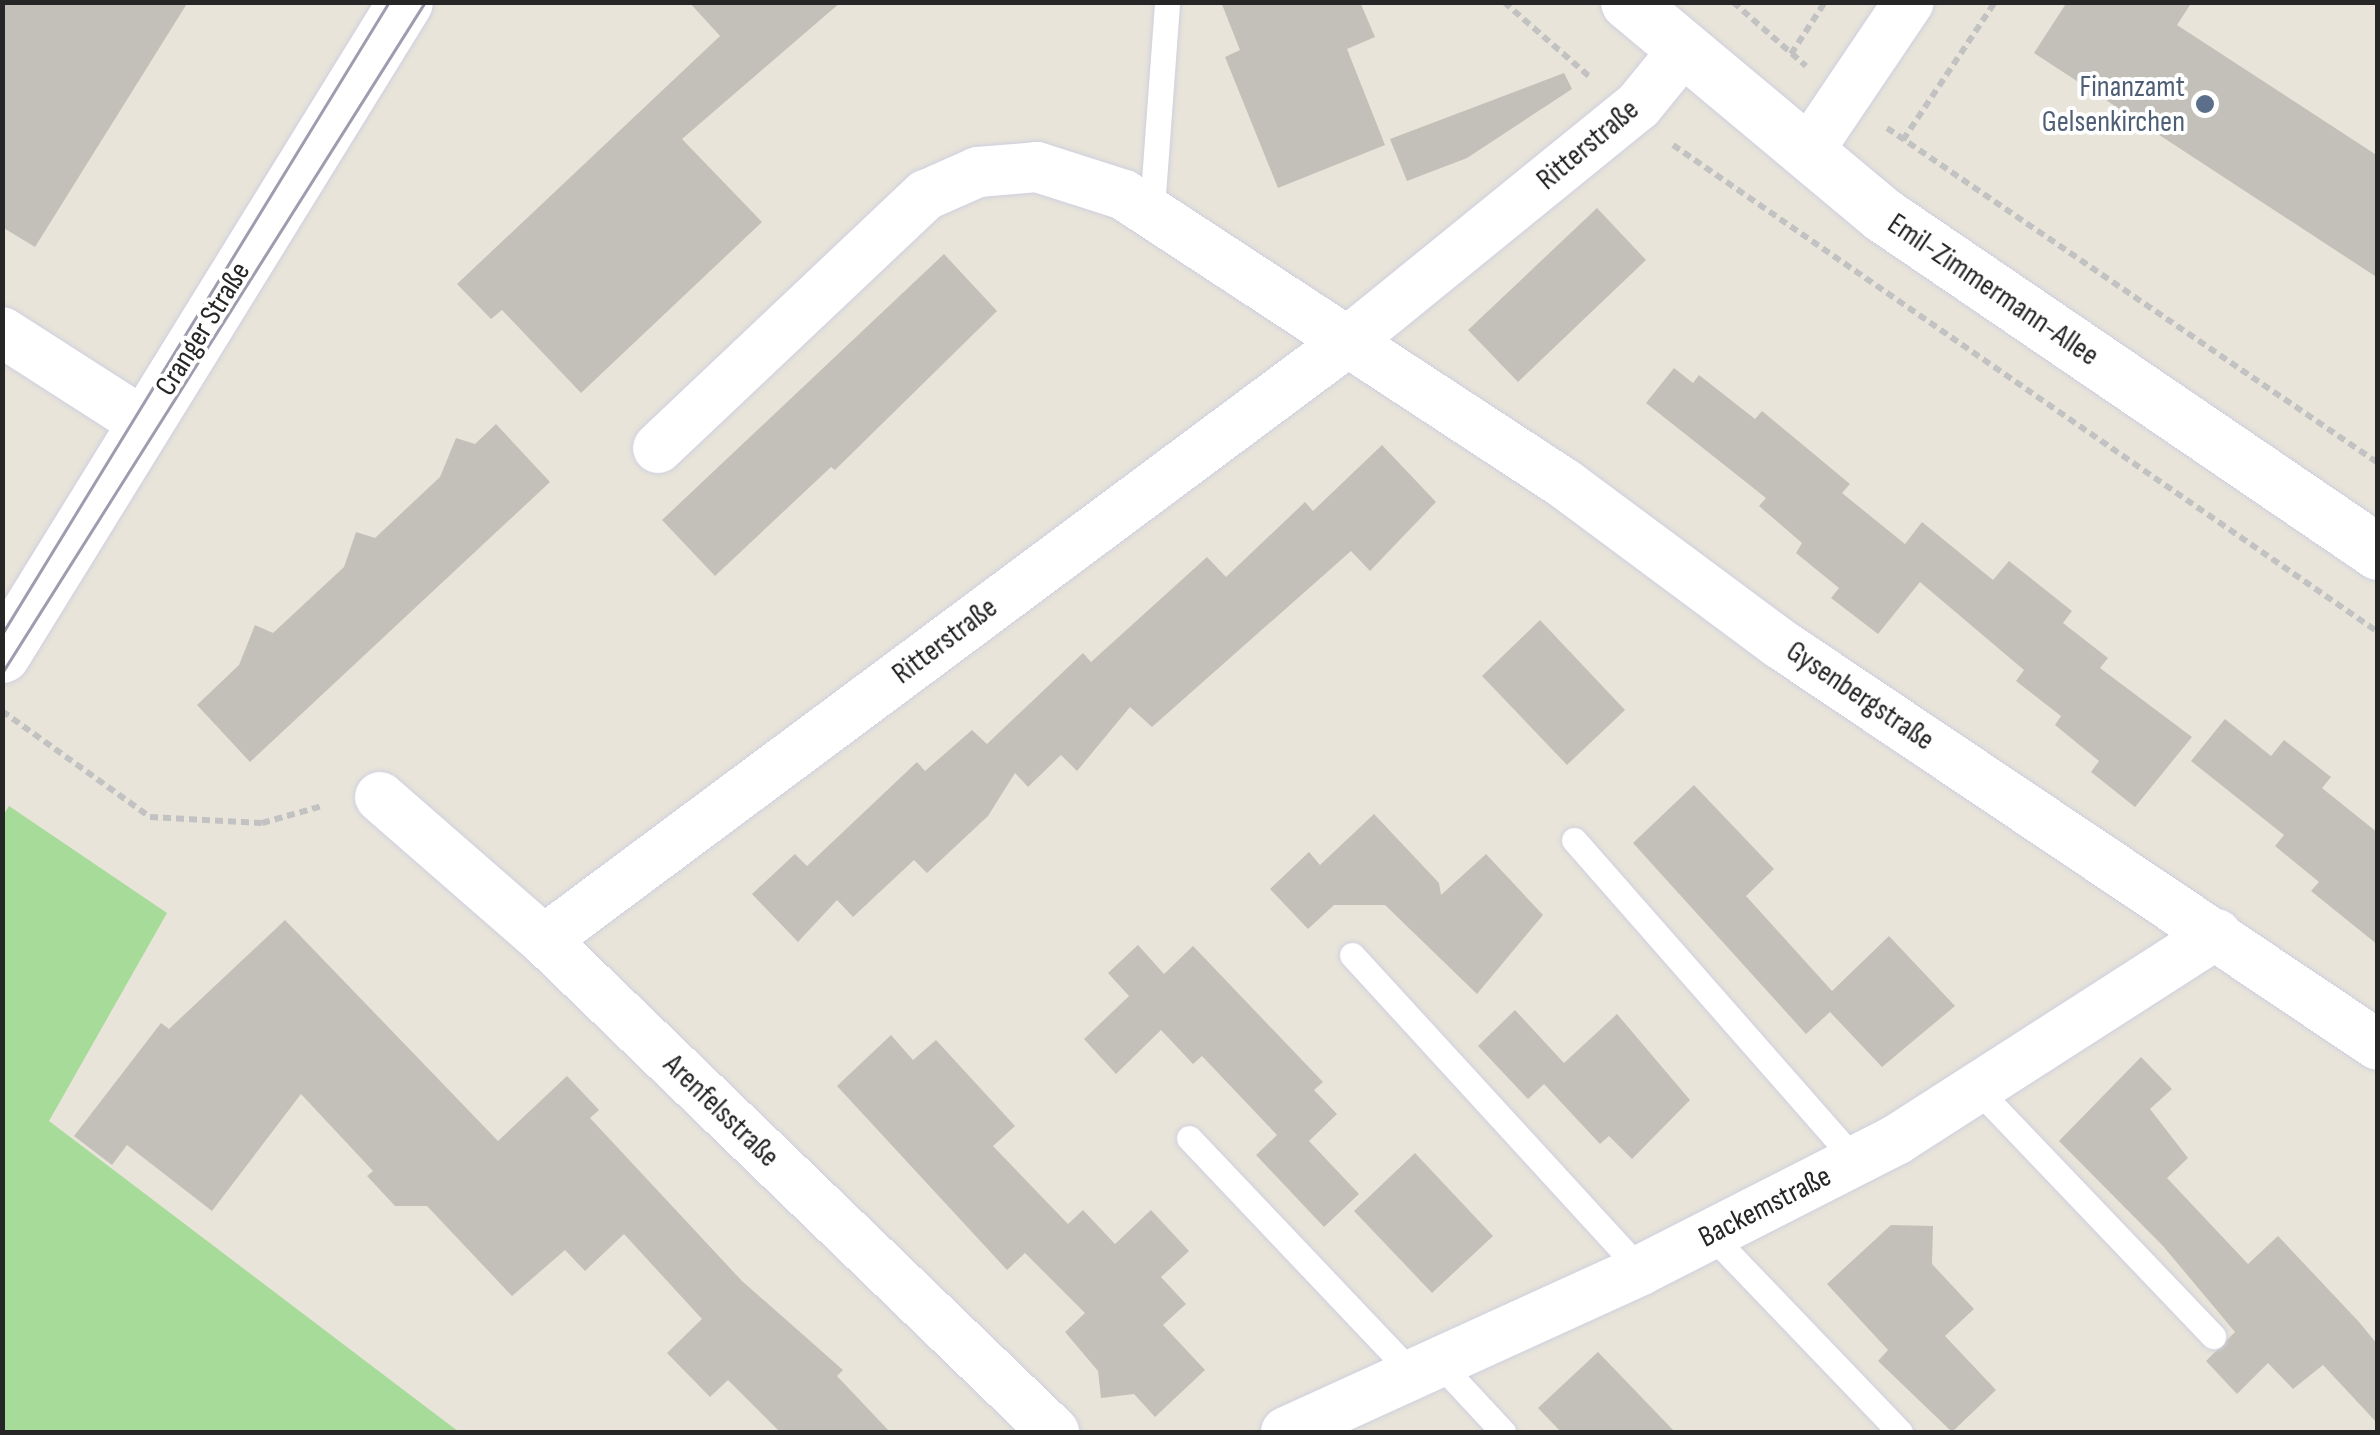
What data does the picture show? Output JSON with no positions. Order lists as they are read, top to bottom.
{
  "streets": {
    "main road": ["Emil-Zimmermann-Allee", "Cranger Straße"],
    "street": [
      "Ritterstraße",
      "Gysenbergstraße",
      "Arenfelsstraße",
      "Backemstraße"
    ]
  },
  "crossings": [
    ["Ritterstraße", "Emil-Zimmermann-Allee"],
    ["Ritterstraße", "Gysenbergstraße"],
    ["Ritterstraße", "Arenfelsstraße"],
    ["Gysenbergstraße", "Backemstraße"]
  ],
  "places": ["Finanzamt Gelsenkirchen"]
}
